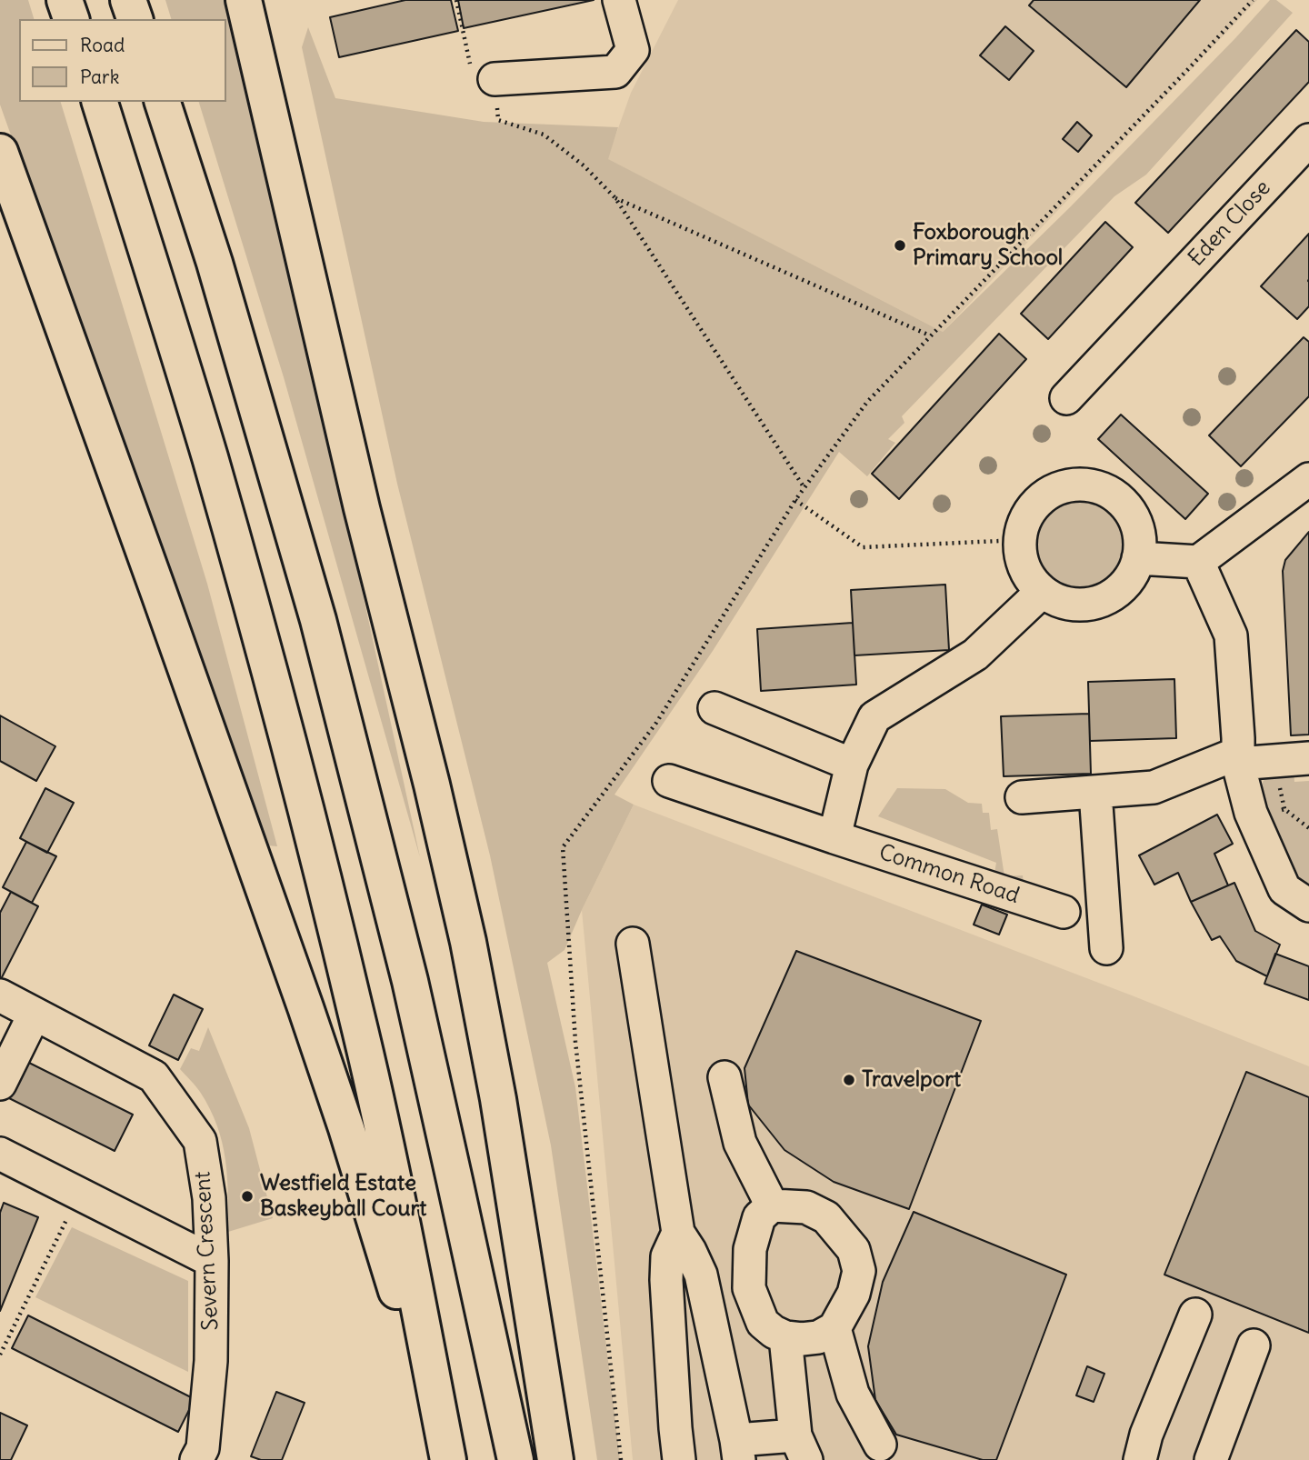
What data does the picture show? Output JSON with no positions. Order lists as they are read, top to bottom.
{
  "streets": {
    "street": ["Eden Close", "Common Road", "Severn Crescent"]
  },
  "places": ["Foxborough Primary School", "Travelport", "Westfield Estate Baskeyball Court"],
  "legend": ["Road", "Park"]
}
